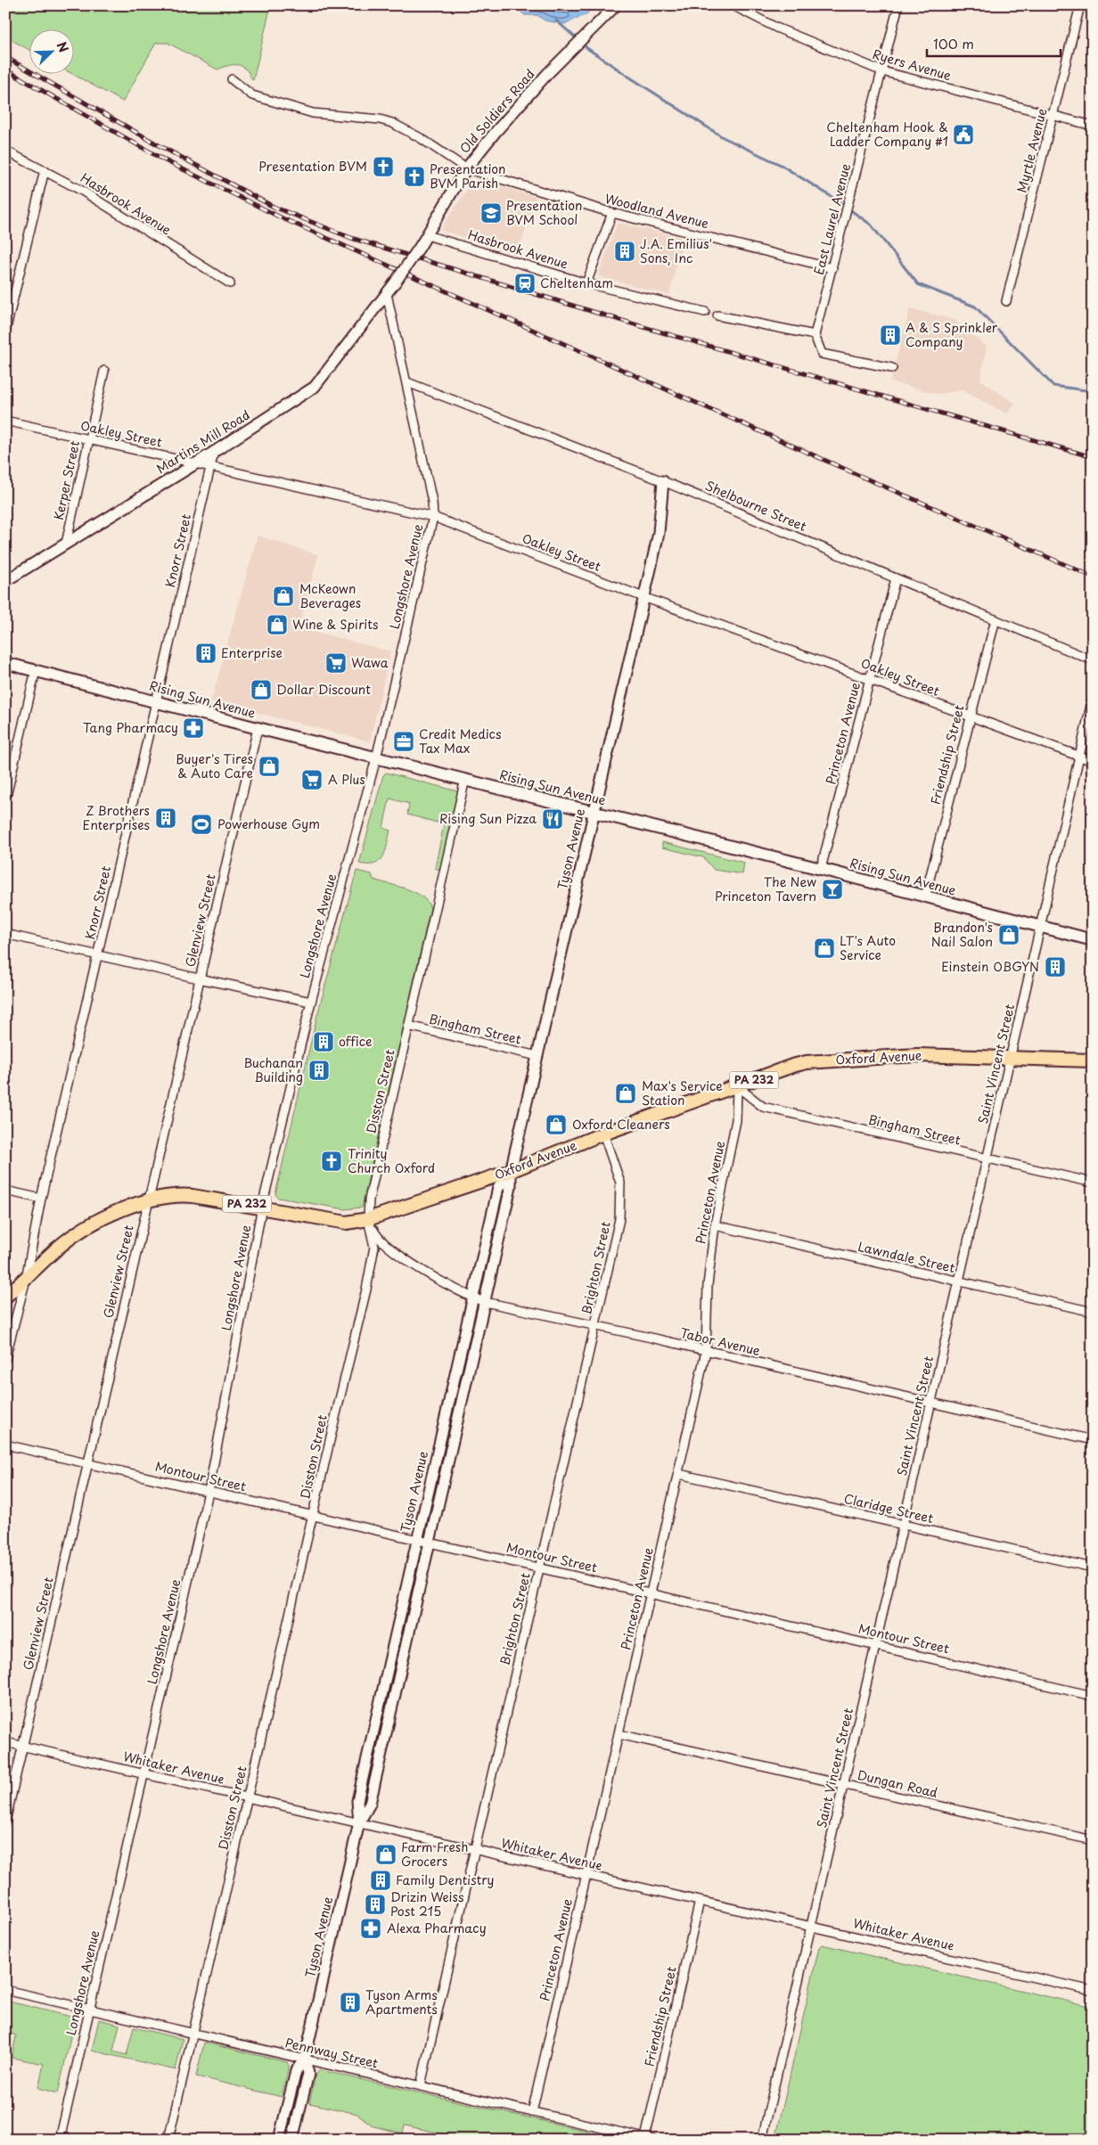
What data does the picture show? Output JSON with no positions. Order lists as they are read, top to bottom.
{
  "streets": {
    "main road": ["Rising Sun Avenue", "Oxford Avenue", "PA 232"],
    "street": [
      "Ryers Avenue",
      "Old Soldiers Road",
      "Myrtle Avenue",
      "Hasbrook Avenue",
      "Woodland Avenue",
      "East Laurel Avenue",
      "Oakley Street",
      "Martins Mill Road",
      "Kerper Street",
      "Shelbourne Street",
      "Knorr Street",
      "Longshore Avenue",
      "Princeton Avenue",
      "Friendship Street",
      "Tyson Avenue",
      "Glenview Street",
      "Bingham Street",
      "Saint Vincent Street",
      "Disston Street",
      "Lawndale Street",
      "Brighton Street",
      "Tabor Avenue",
      "Montour Street",
      "Claridge Street",
      "Whitaker Avenue",
      "Dungan Road",
      "Pennway Street"
    ]
  },
  "crossings": [
    ["Ryers Avenue", "Myrtle Avenue"],
    ["Ryers Avenue", "East Laurel Avenue"],
    ["Old Soldiers Road", "Hasbrook Avenue"],
    ["Old Soldiers Road", "Woodland Avenue"],
    ["Old Soldiers Road", "Martins Mill Road"],
    ["Old Soldiers Road", "Longshore Avenue"],
    ["Woodland Avenue", "East Laurel Avenue"],
    ["Oakley Street", "Martins Mill Road"],
    ["Oakley Street", "Kerper Street"],
    ["Oakley Street", "Knorr Street"],
    ["Oakley Street", "Longshore Avenue"],
    ["Oakley Street", "Princeton Avenue"],
    ["Oakley Street", "Friendship Street"],
    ["Oakley Street", "Tyson Avenue"],
    ["Oakley Street", "Saint Vincent Street"],
    ["Martins Mill Road", "Kerper Street"],
    ["Martins Mill Road", "Knorr Street"],
    ["Martins Mill Road", "Longshore Avenue"],
    ["Shelbourne Street", "Longshore Avenue"],
    ["Shelbourne Street", "Princeton Avenue"],
    ["Shelbourne Street", "Friendship Street"],
    ["Shelbourne Street", "Tyson Avenue"],
    ["Knorr Street", "Rising Sun Avenue"],
    ["Knorr Street", "Oxford Avenue"],
    ["Longshore Avenue", "Rising Sun Avenue"],
    ["Longshore Avenue", "Oxford Avenue"],
    ["Longshore Avenue", "Montour Street"],
    ["Longshore Avenue", "Whitaker Avenue"],
    ["Longshore Avenue", "Pennway Street"],
    ["Rising Sun Avenue", "Princeton Avenue"],
    ["Rising Sun Avenue", "Friendship Street"],
    ["Rising Sun Avenue", "Tyson Avenue"],
    ["Rising Sun Avenue", "Glenview Street"],
    ["Rising Sun Avenue", "Saint Vincent Street"],
    ["Rising Sun Avenue", "Disston Street"],
    ["Princeton Avenue", "Bingham Street"],
    ["Princeton Avenue", "Oxford Avenue"],
    ["Princeton Avenue", "Lawndale Street"],
    ["Princeton Avenue", "Tabor Avenue"],
    ["Princeton Avenue", "Montour Street"],
    ["Princeton Avenue", "Claridge Street"],
    ["Princeton Avenue", "Whitaker Avenue"],
    ["Princeton Avenue", "Dungan Road"],
    ["Princeton Avenue", "Pennway Street"],
    ["Friendship Street", "Whitaker Avenue"],
    ["Friendship Street", "Pennway Street"],
    ["Tyson Avenue", "Bingham Street"],
    ["Tyson Avenue", "Oxford Avenue"],
    ["Tyson Avenue", "Tabor Avenue"],
    ["Tyson Avenue", "Montour Street"],
    ["Tyson Avenue", "Whitaker Avenue"],
    ["Tyson Avenue", "Pennway Street"],
    ["Glenview Street", "Oxford Avenue"],
    ["Glenview Street", "Montour Street"],
    ["Glenview Street", "Whitaker Avenue"],
    ["Bingham Street", "Oxford Avenue"],
    ["Bingham Street", "Saint Vincent Street"],
    ["Bingham Street", "Disston Street"],
    ["Oxford Avenue", "Saint Vincent Street"],
    ["Oxford Avenue", "Disston Street"],
    ["Oxford Avenue", "Brighton Street"],
    ["Oxford Avenue", "Tabor Avenue"],
    ["Saint Vincent Street", "Lawndale Street"],
    ["Saint Vincent Street", "Tabor Avenue"],
    ["Saint Vincent Street", "Montour Street"],
    ["Saint Vincent Street", "Claridge Street"],
    ["Saint Vincent Street", "Whitaker Avenue"],
    ["Saint Vincent Street", "Dungan Road"],
    ["Disston Street", "Tabor Avenue"],
    ["Disston Street", "Montour Street"],
    ["Disston Street", "Whitaker Avenue"],
    ["Disston Street", "Pennway Street"],
    ["Brighton Street", "Tabor Avenue"],
    ["Brighton Street", "Montour Street"],
    ["Brighton Street", "Whitaker Avenue"],
    ["Brighton Street", "Pennway Street"]
  ],
  "places": {
    "public building": ["Cheltenham Hook & Ladder Company #1"],
    "church": ["Presentation BVM", "Presentation BVM Parish", "Trinity Church Oxford"],
    "school or university": ["Presentation BVM School"],
    "building": [
      "J.A. Emilius' Sons, Inc",
      "A & S Sprinkler Company",
      "Enterprise",
      "Z Brothers Enterprises",
      "Einstein OBGYN",
      "office",
      "Buchanan Building",
      "Family Dentistry",
      "Drizin Weiss Post 215",
      "Tyson Arms Apartments"
    ],
    "station": ["Cheltenham"],
    "shop": [
      "McKeown Beverages",
      "Wine & Spirits",
      "Dollar Discount",
      "Buyer's Tires & Auto Care",
      "Brandon's Nail Salon",
      "LT's Auto Service",
      "Max's Service Station",
      "Oxford Cleaners",
      "Farm Fresh Grocers"
    ],
    "supermarket": ["Wawa", "A Plus"],
    "pharmacy": ["Tang Pharmacy", "Alexa Pharmacy"],
    "office": ["Credit Medics Tax Max"],
    "restaurant": ["Rising Sun Pizza"],
    "sports": ["Powerhouse Gym"],
    "bar": ["The New Princeton Tavern"]
  },
  "scale_bar": "100 m",
  "north": "top right"
}
